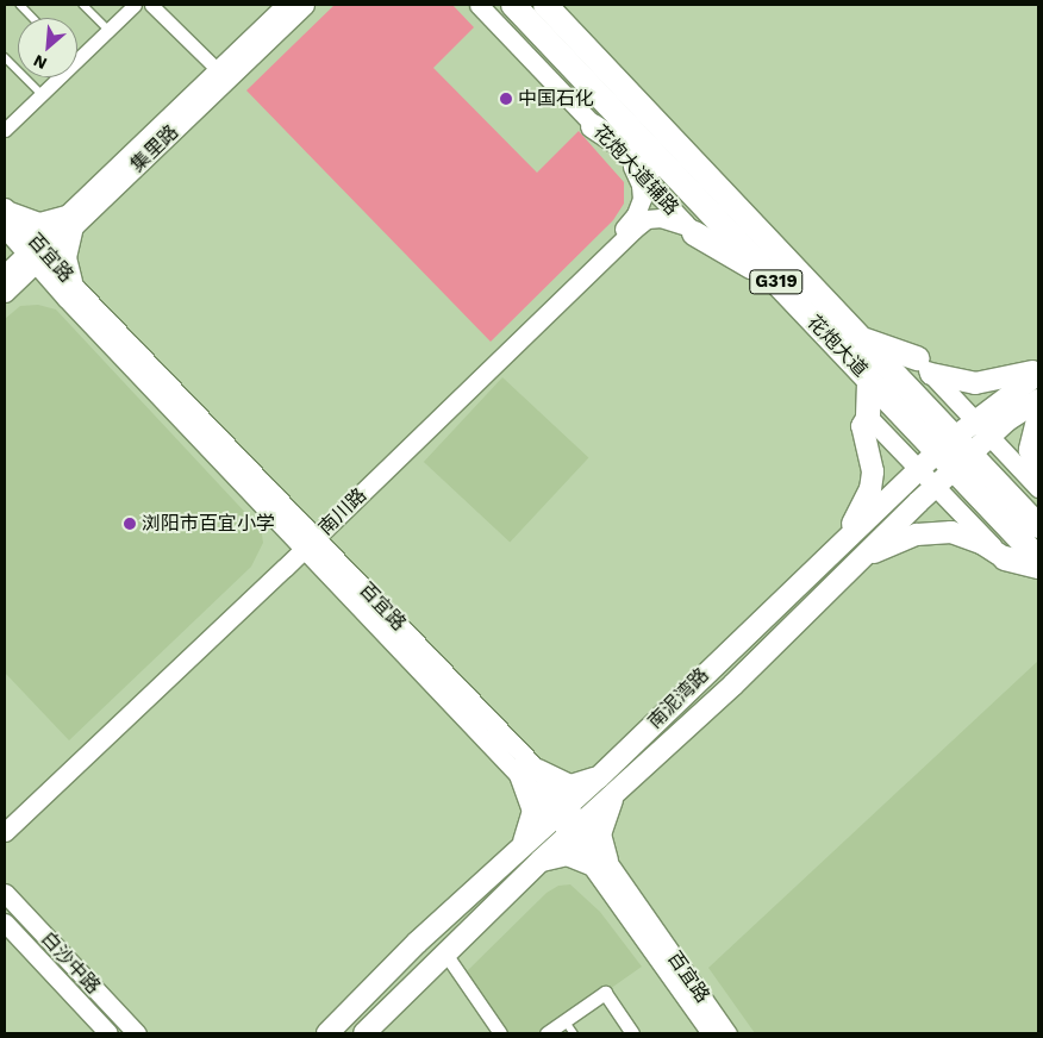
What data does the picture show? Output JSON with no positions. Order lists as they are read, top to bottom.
{
  "streets": {
    "highway": ["G319", "花炮大道"],
    "main road": ["南泥湾路"],
    "street": [
      "集里路",
      "花炮大道辅路",
      "百宜路",
      "南川路",
      "白沙中路"
    ]
  },
  "crossings": [
    ["集里路", "百宜路"],
    ["花炮大道辅路", "南川路"],
    ["百宜路", "南川路"],
    ["百宜路", "南泥湾路"],
    ["花炮大道", "南泥湾路"]
  ],
  "places": ["中国石化", "浏阳市百宜小学"],
  "north": "bottom left"
}
